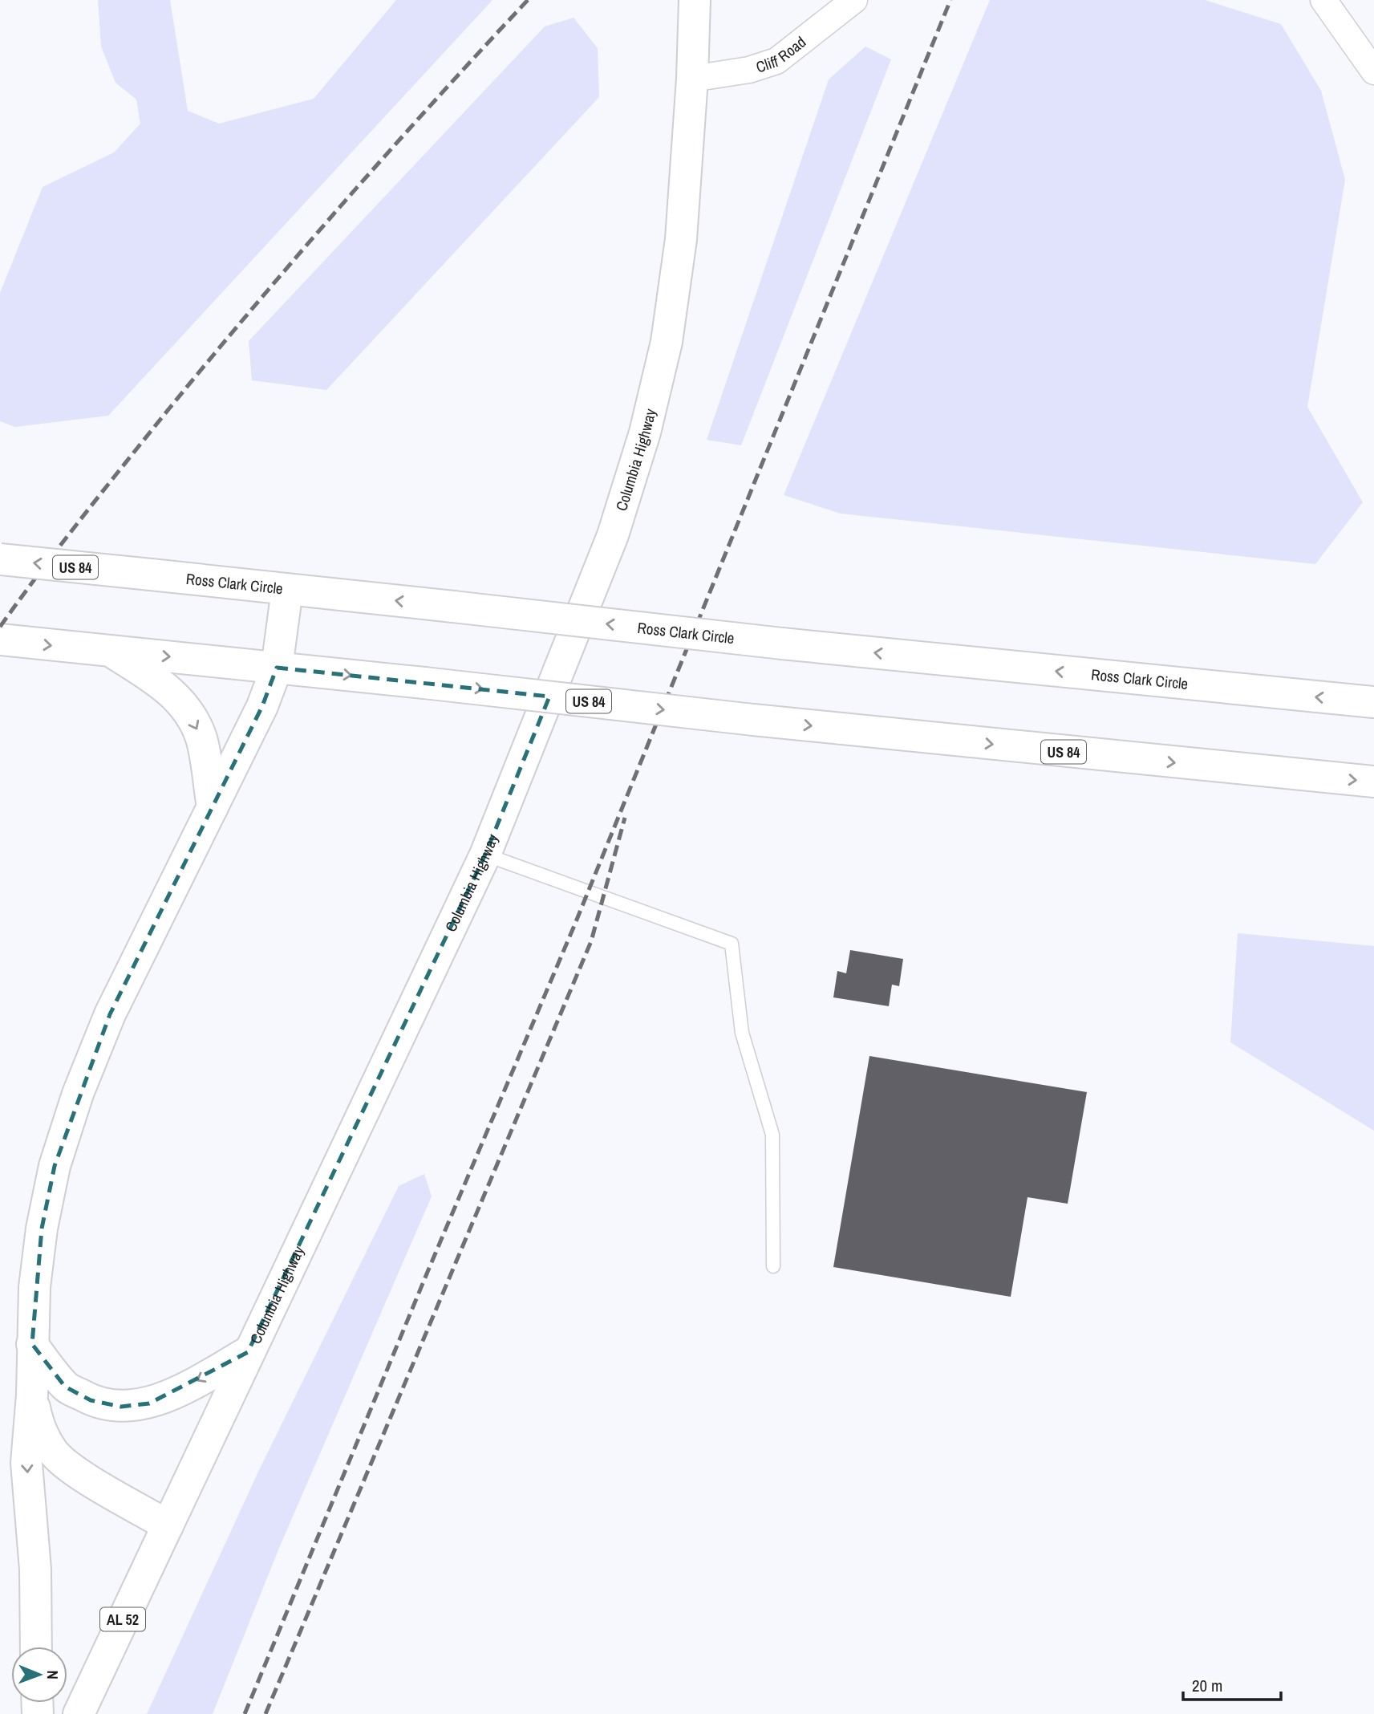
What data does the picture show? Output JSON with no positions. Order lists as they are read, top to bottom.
{
  "streets": {
    "main road": [
      "Columbia Highway",
      "US 84",
      "Ross Clark Circle",
      "AL 52"
    ],
    "street": ["Cliff Road"]
  },
  "crossings": [
    ["Cliff Road", "Columbia Highway"]
  ],
  "scale_bar": "20 m",
  "north": "right"
}
